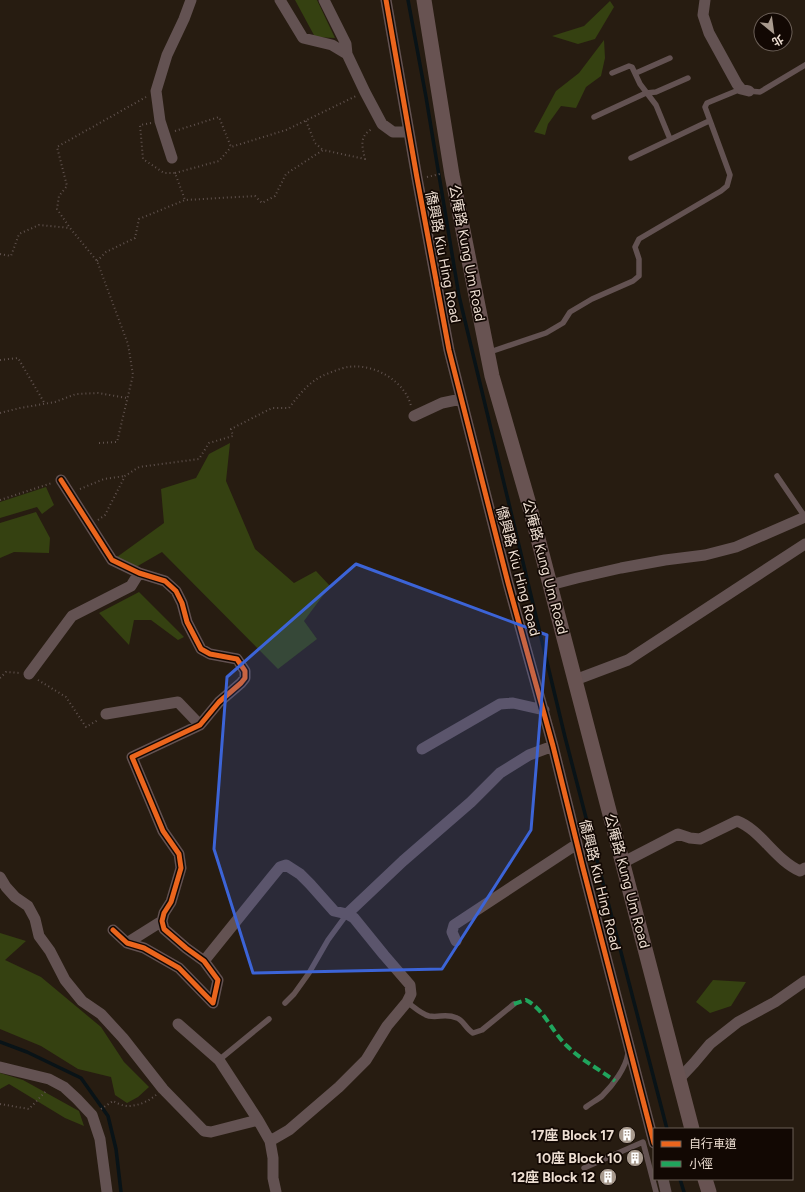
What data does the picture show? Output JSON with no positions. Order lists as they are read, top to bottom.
{
  "streets": {
    "street": ["公庵路 Kung Um Road", "僑興路 Kiu Hing Road"]
  },
  "places": {
    "building": ["17座 Block 17", "10座 Block 10", "12座 Block 12"]
  },
  "legend": ["自行車道", "小徑"],
  "north": "bottom right"
}
